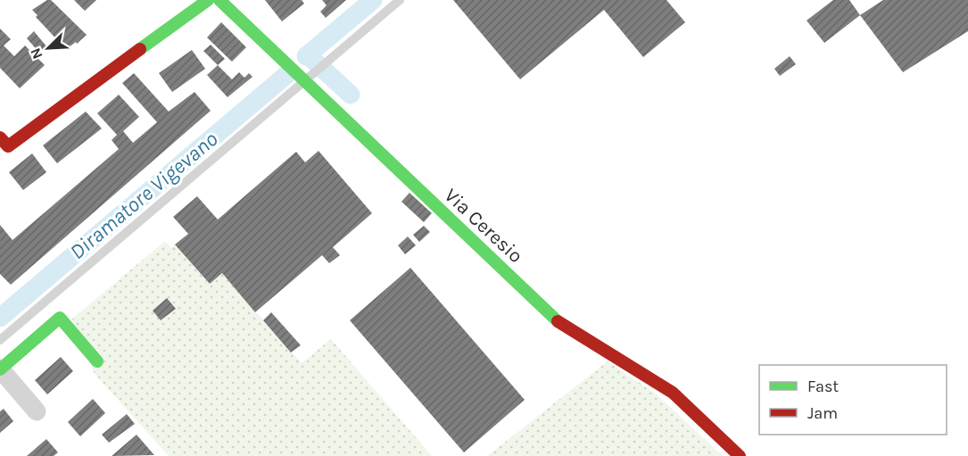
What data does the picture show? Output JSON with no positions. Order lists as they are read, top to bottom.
{
  "streets": {
    "street": ["Via Ceresio"]
  },
  "water": ["Diramatore Vigevano"],
  "legend": ["Fast", "Jam"],
  "north": "bottom left"
}
